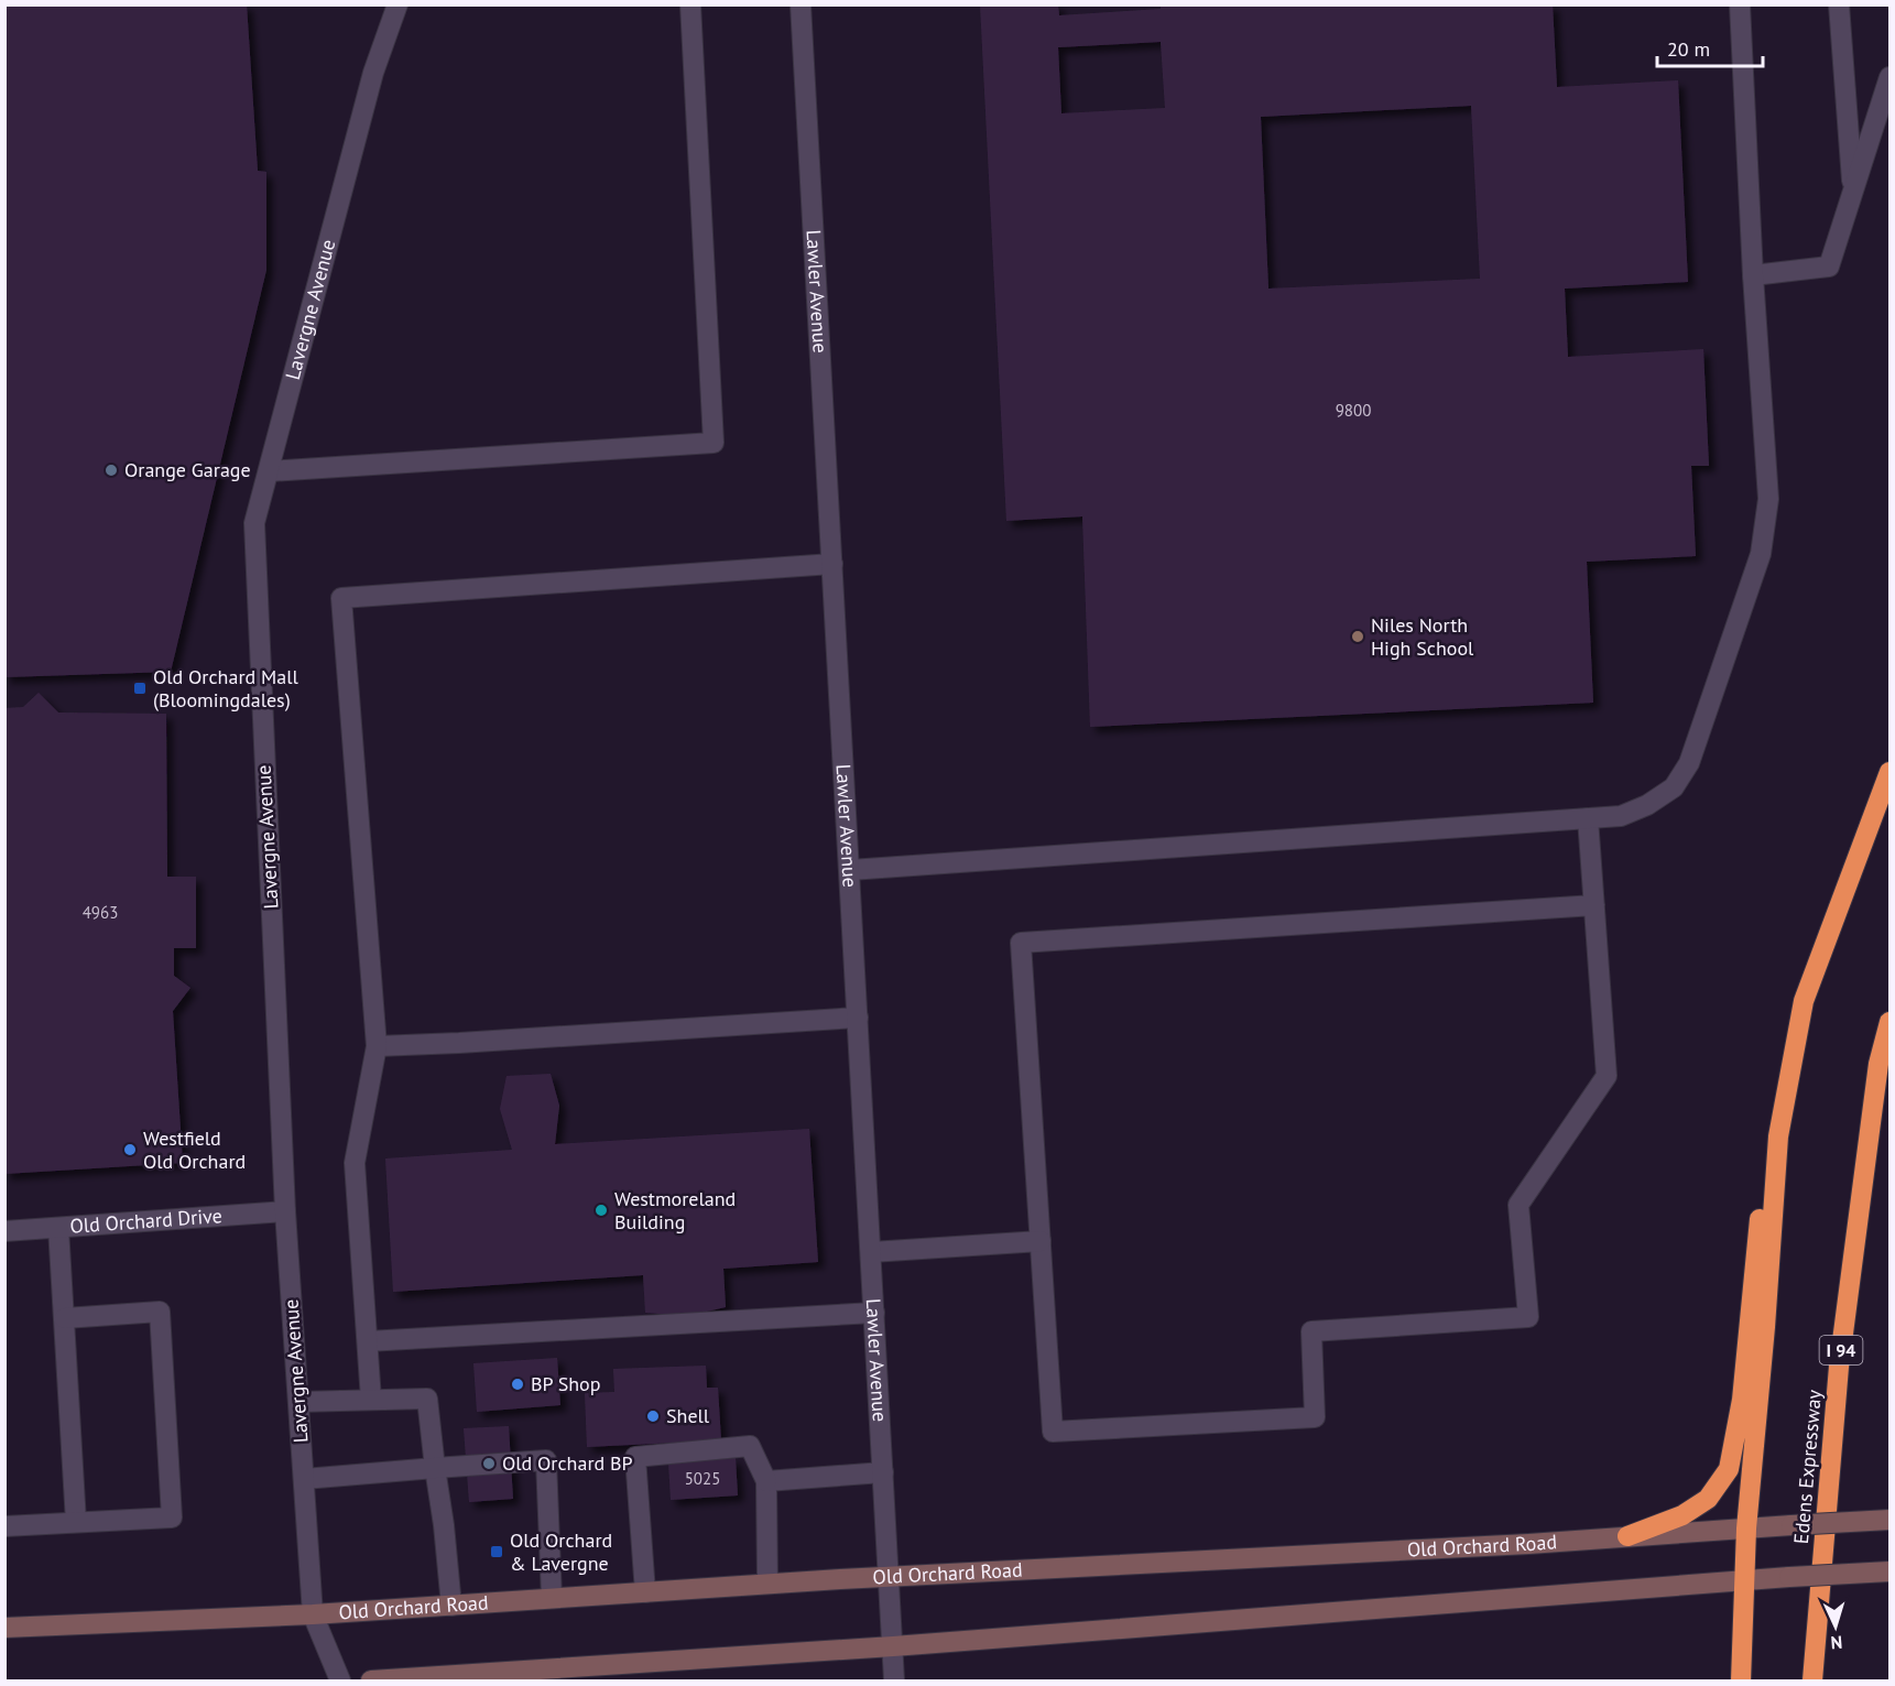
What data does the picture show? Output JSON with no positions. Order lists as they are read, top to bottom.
{
  "streets": {
    "highway": ["I 94", "Edens Expressway"],
    "main road": ["Old Orchard Road"],
    "street": ["Lawler Avenue", "Lavergne Avenue", "Old Orchard Drive"]
  },
  "crossings": [
    ["Lawler Avenue", "Old Orchard Road"],
    ["Lavergne Avenue", "Old Orchard Drive"],
    ["Lavergne Avenue", "Old Orchard Road"]
  ],
  "places": {
    "other": [
      "Orange Garage",
      "Niles North High School",
      "Westfield Old Orchard",
      "Westmoreland Building",
      "BP Shop",
      "Shell",
      "Old Orchard BP"
    ],
    "transit": ["Old Orchard Mall (Bloomingdales)", "Old Orchard & Lavergne"]
  },
  "house_numbers": ["9800", "4963", "5025"],
  "scale_bar": "20 m",
  "north": "bottom"
}
